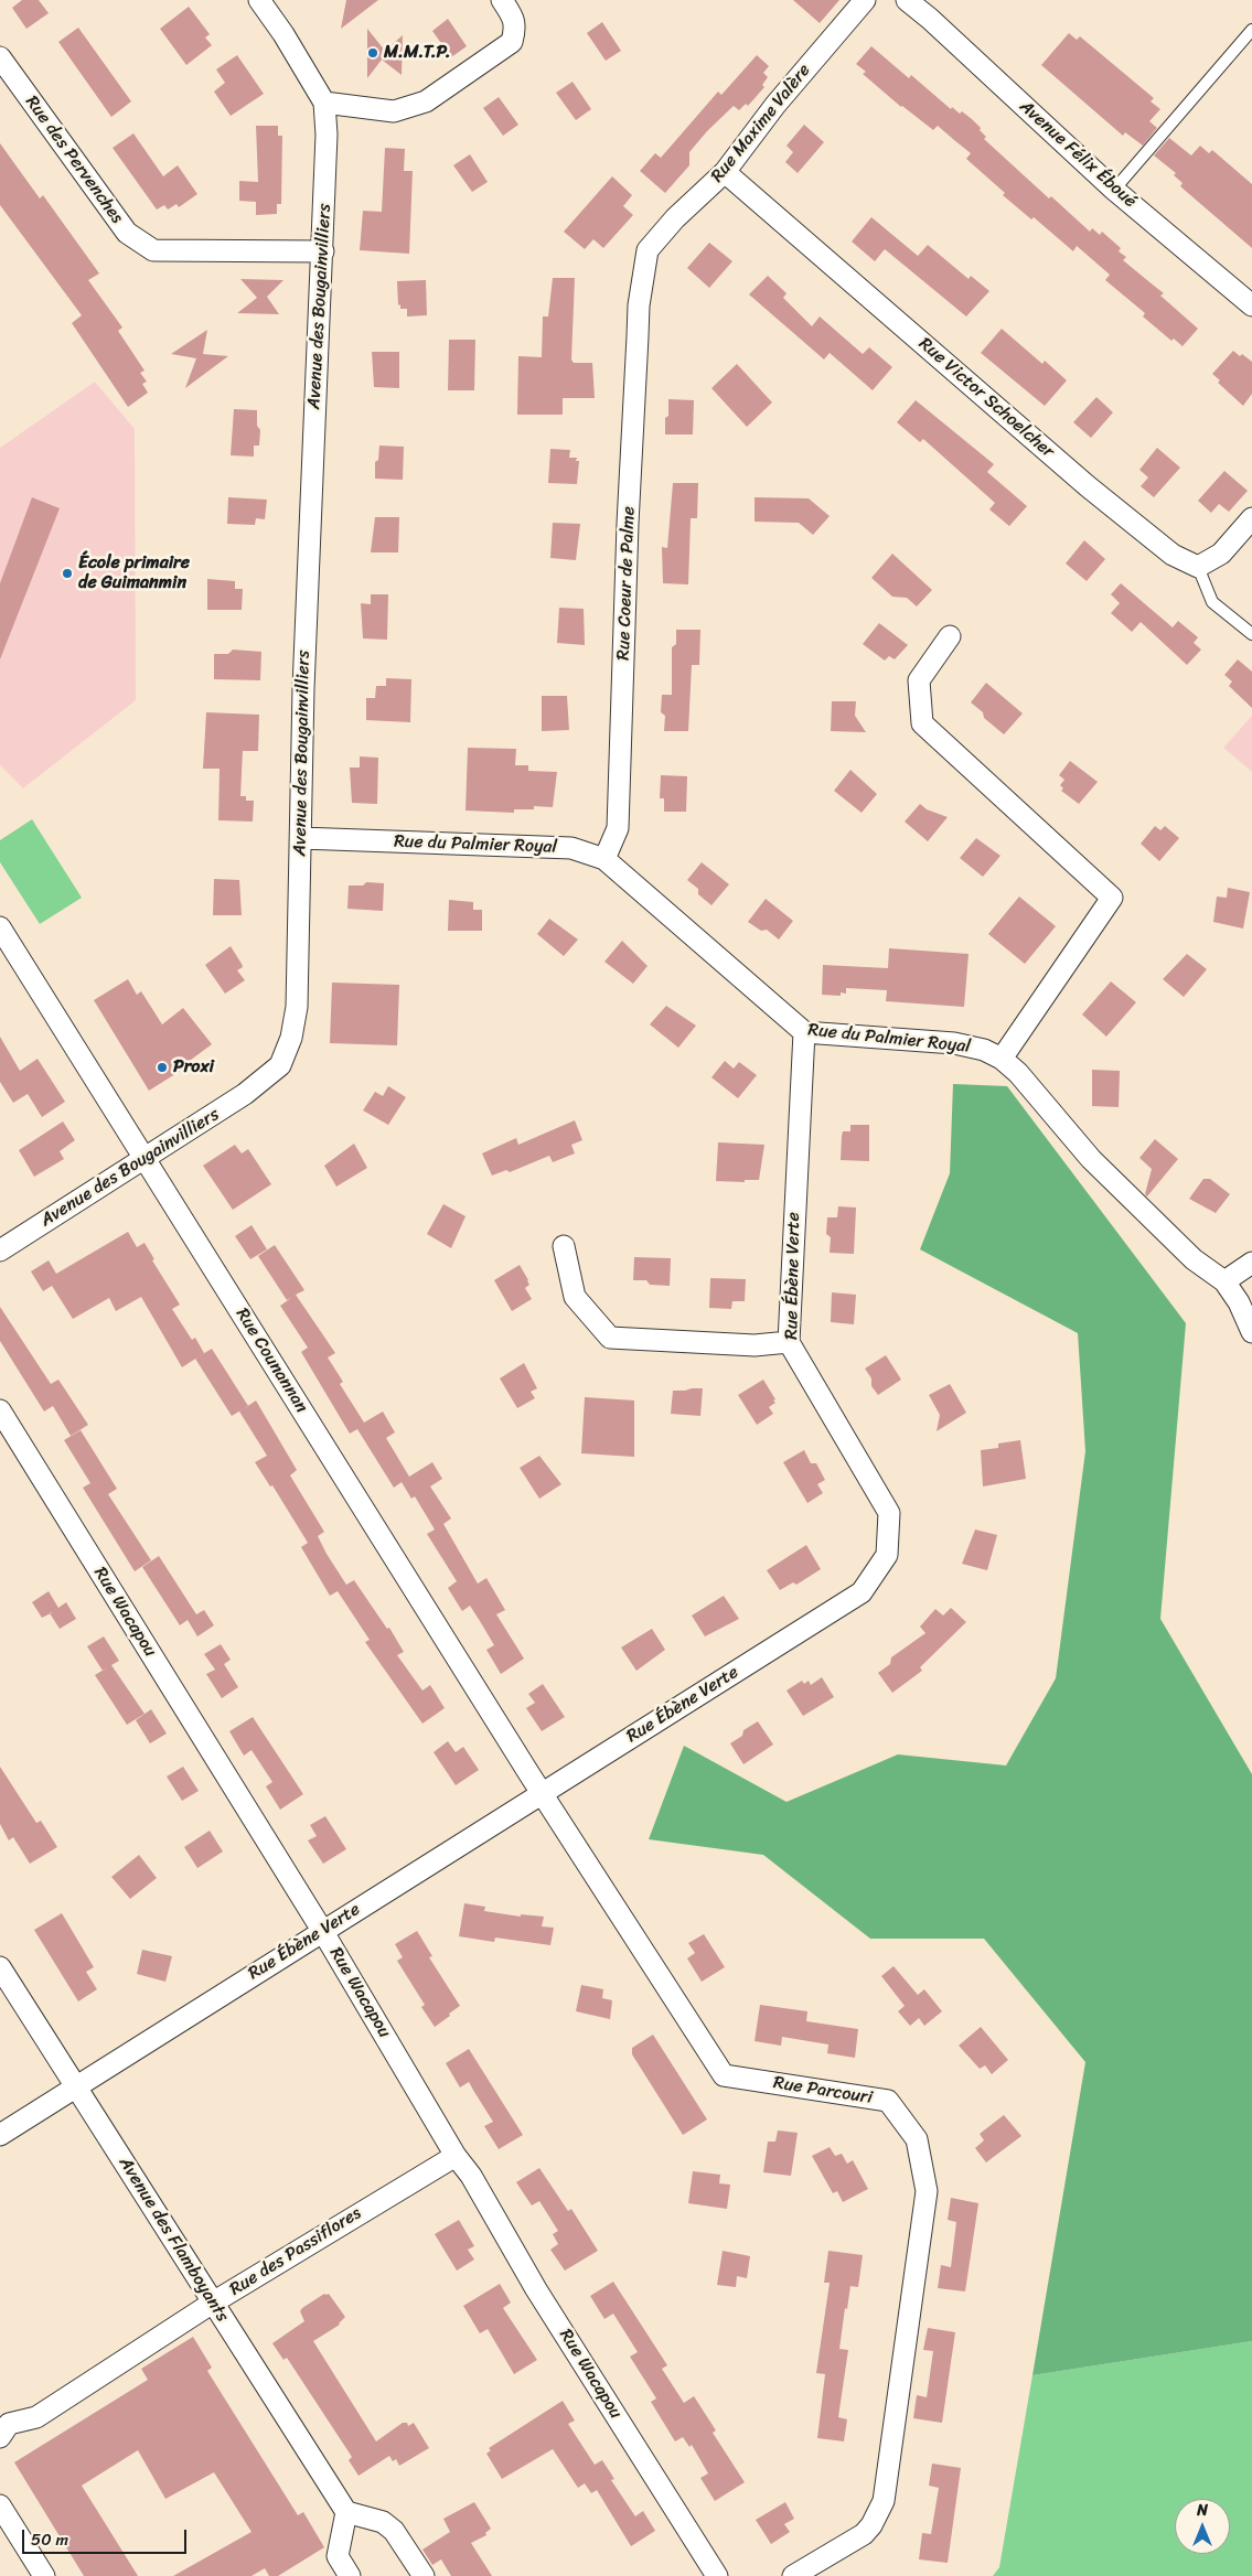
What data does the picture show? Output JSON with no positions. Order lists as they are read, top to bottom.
{
  "streets": {
    "street": [
      "Rue Maxime Valère",
      "Avenue Félix Éboué",
      "Rue des Pervenches",
      "Avenue des Bougainvilliers",
      "Rue Victor Schoelcher",
      "Rue Coeur de Palme",
      "Rue du Palmier Royal",
      "Rue Ébène Verte",
      "Rue Counannan",
      "Rue Wacapou",
      "Rue Parcouri",
      "Avenue des Flamboyants",
      "Rue des Passiflores"
    ]
  },
  "crossings": [
    ["Rue Maxime Valère", "Rue Victor Schoelcher"],
    ["Rue Maxime Valère", "Rue Coeur de Palme"],
    ["Rue des Pervenches", "Avenue des Bougainvilliers"],
    ["Avenue des Bougainvilliers", "Rue du Palmier Royal"],
    ["Avenue des Bougainvilliers", "Rue Counannan"],
    ["Rue Coeur de Palme", "Rue du Palmier Royal"],
    ["Rue du Palmier Royal", "Rue Ébène Verte"],
    ["Rue Ébène Verte", "Rue Counannan"],
    ["Rue Ébène Verte", "Rue Wacapou"],
    ["Rue Ébène Verte", "Rue Parcouri"],
    ["Rue Ébène Verte", "Avenue des Flamboyants"],
    ["Rue Counannan", "Rue Parcouri"],
    ["Rue Wacapou", "Rue des Passiflores"],
    ["Avenue des Flamboyants", "Rue des Passiflores"]
  ],
  "places": ["M.M.T.P.", "École primaire de Guimanmin", "Proxi"],
  "scale_bar": "50 m",
  "north": "top"
}
